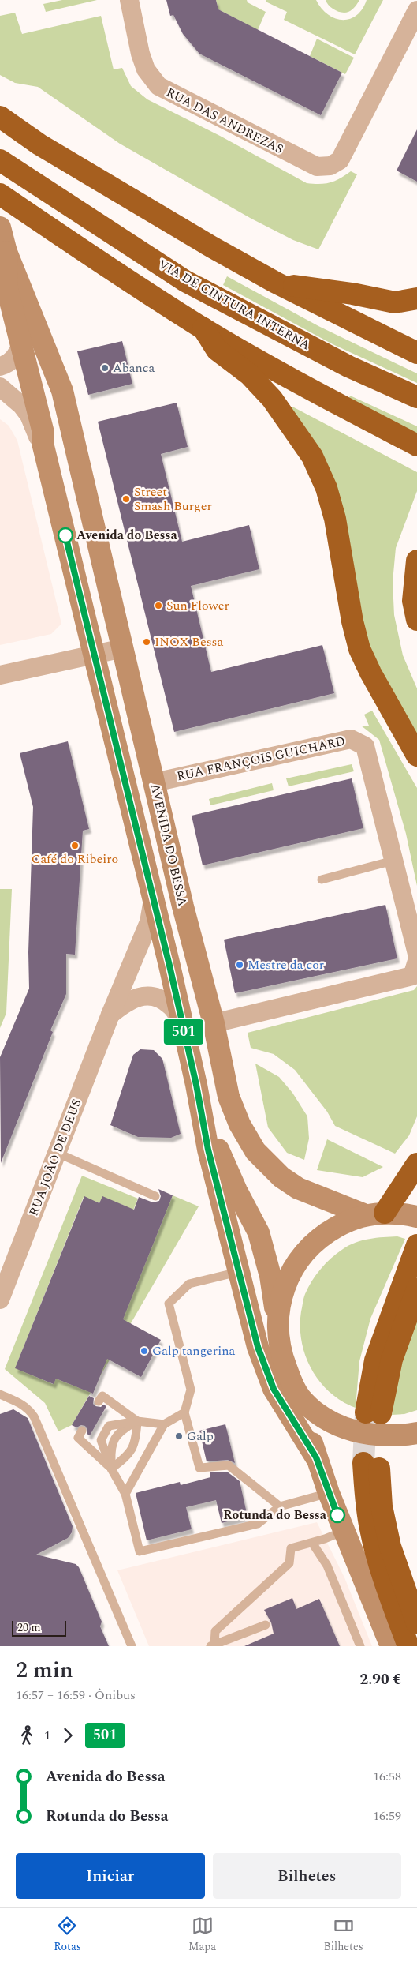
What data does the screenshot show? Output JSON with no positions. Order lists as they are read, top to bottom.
{
  "streets": {
    "highway": ["VIA DE CINTURA INTERNA"],
    "main road": ["AVENIDA DO BESSA"],
    "street": ["RUA DAS ANDREZAS", "RUA FRANÇOIS GUICHARD", "RUA JOÃO DE DEUS"]
  },
  "crossings": [
    ["RUA FRANÇOIS GUICHARD", "AVENIDA DO BESSA"],
    ["AVENIDA DO BESSA", "RUA JOÃO DE DEUS"]
  ],
  "places": [
    "Abanca",
    "Street Smash Burger",
    "Avenida do Bessa",
    "Sun Flower",
    "INOX Bessa",
    "Café do Ribeiro",
    "Mestre da cor",
    "Galp tangerina",
    "Galp",
    "Rotunda do Bessa"
  ],
  "lines": ["bus line 501"],
  "scale_bar": "20 m",
  "page": {
    "on_map": "501",
    "scale": "20 m",
    "heading": ["2 min", "16:57 – 16:59 · Ônibus", "2.90 €"],
    "legs": ["1", "501"],
    "list": [
      {
        "name": "Avenida do Bessa",
        "value": "16:58"
      },
      {
        "name": "Rotunda do Bessa",
        "value": "16:59"
      }
    ],
    "buttons": ["Iniciar", "Bilhetes"],
    "tabs": ["Rotas", "Mapa", "Bilhetes"]
  }
}
